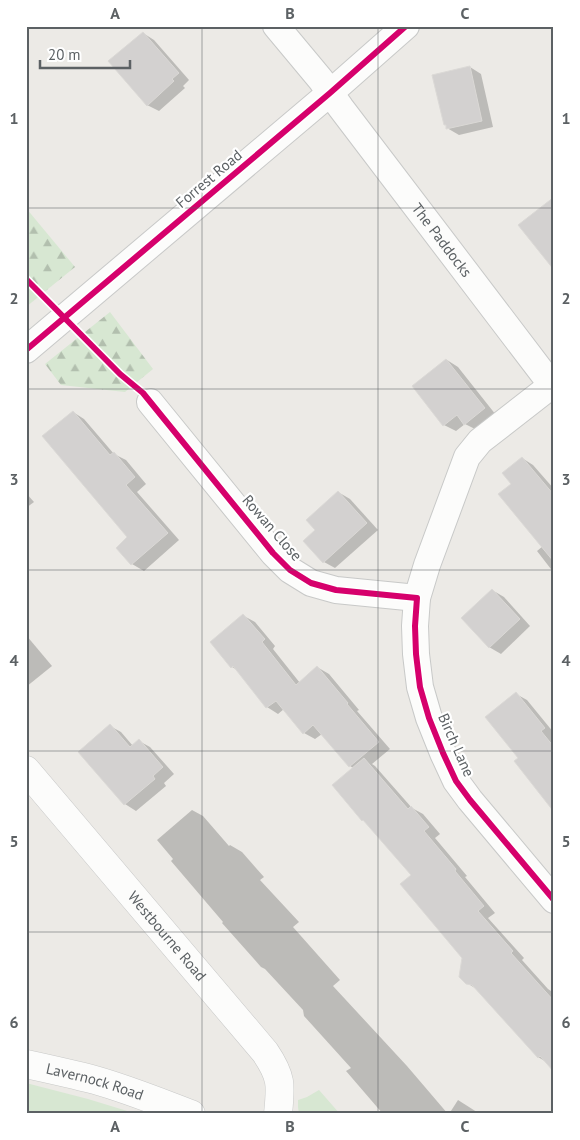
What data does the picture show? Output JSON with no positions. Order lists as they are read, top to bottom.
{
  "streets": {
    "street": [
      "Forrest Road",
      "The Paddocks",
      "Rowan Close",
      "Birch Lane",
      "Westbourne Road",
      "Lavernock Road"
    ]
  },
  "crossings": [
    ["Forrest Road", "The Paddocks"],
    ["The Paddocks", "Birch Lane"],
    ["Rowan Close", "Birch Lane"]
  ],
  "scale_bar": "20 m",
  "grid": {
    "columns": ["A", "B", "C"],
    "rows": [
      "1",
      "2",
      "3",
      "4",
      "5",
      "6"
    ]
  }
}
